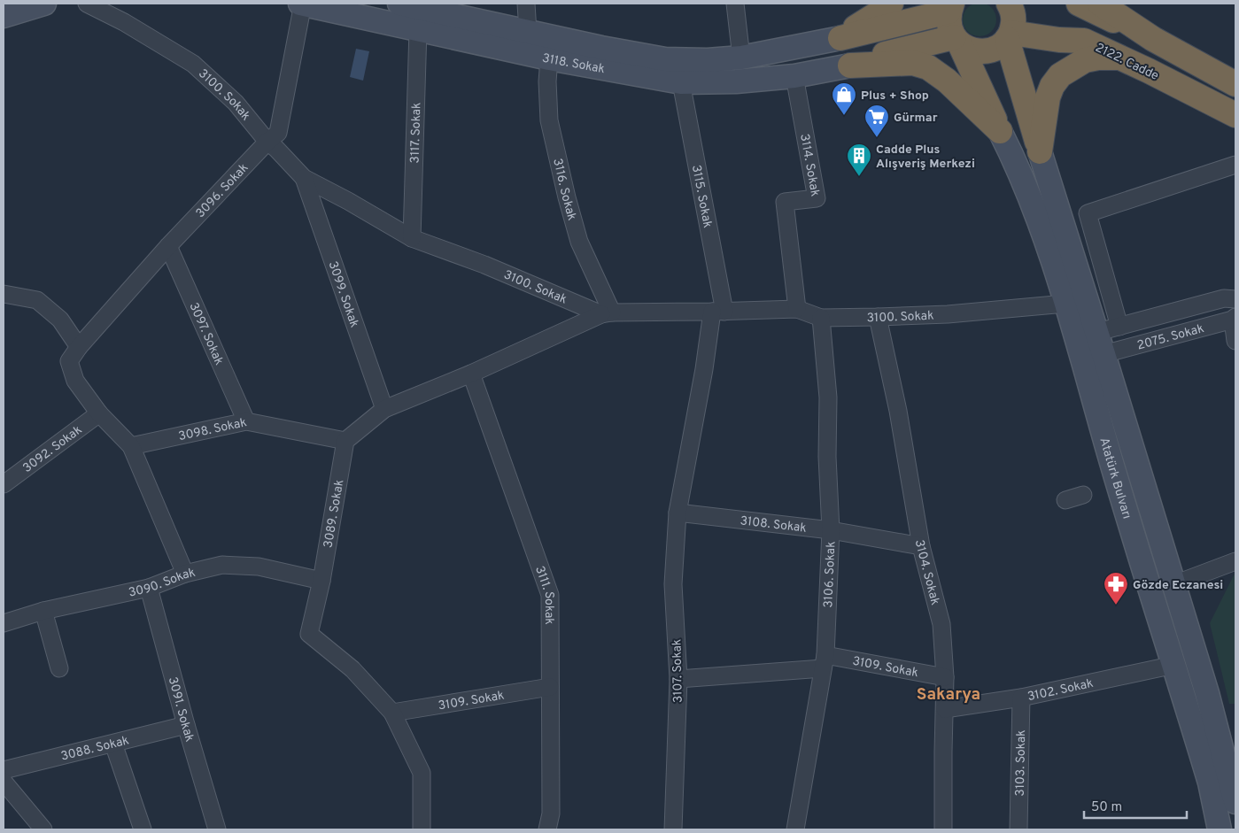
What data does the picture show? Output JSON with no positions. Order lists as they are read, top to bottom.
{
  "streets": {
    "highway": ["2122. Cadde"],
    "main road": ["3118. Sokak", "Atatürk Bulvarı"],
    "street": [
      "3100. Sokak",
      "3117. Sokak",
      "3114. Sokak",
      "3116. Sokak",
      "3096. Sokak",
      "3115. Sokak",
      "3099. Sokak",
      "3097. Sokak",
      "2075. Sokak",
      "3098. Sokak",
      "3092. Sokak",
      "3089. Sokak",
      "3108. Sokak",
      "3104. Sokak",
      "3106. Sokak",
      "3090. Sokak",
      "3111. Sokak",
      "3109. Sokak",
      "3107. Sokak",
      "3102. Sokak",
      "3091. Sokak",
      "3088. Sokak",
      "3103. Sokak"
    ]
  },
  "crossings": [
    ["3118. Sokak", "3117. Sokak"],
    ["3118. Sokak", "3114. Sokak"],
    ["3118. Sokak", "3116. Sokak"],
    ["3118. Sokak", "3096. Sokak"],
    ["3118. Sokak", "3115. Sokak"],
    ["3100. Sokak", "3117. Sokak"],
    ["3100. Sokak", "3114. Sokak"],
    ["3100. Sokak", "3116. Sokak"],
    ["3100. Sokak", "3096. Sokak"],
    ["3100. Sokak", "3115. Sokak"],
    ["3100. Sokak", "3099. Sokak"],
    ["3100. Sokak", "Atatürk Bulvarı"],
    ["3100. Sokak", "3104. Sokak"],
    ["3100. Sokak", "3106. Sokak"],
    ["3096. Sokak", "3097. Sokak"],
    ["3096. Sokak", "3092. Sokak"],
    ["3115. Sokak", "3108. Sokak"],
    ["3115. Sokak", "3107. Sokak"],
    ["3097. Sokak", "3098. Sokak"],
    ["2075. Sokak", "Atatürk Bulvarı"],
    ["3098. Sokak", "3089. Sokak"],
    ["Atatürk Bulvarı", "3102. Sokak"],
    ["3089. Sokak", "3090. Sokak"],
    ["3089. Sokak", "3109. Sokak"],
    ["3108. Sokak", "3104. Sokak"],
    ["3108. Sokak", "3106. Sokak"],
    ["3108. Sokak", "3107. Sokak"],
    ["3104. Sokak", "3109. Sokak"],
    ["3104. Sokak", "3102. Sokak"],
    ["3106. Sokak", "3109. Sokak"],
    ["3090. Sokak", "3091. Sokak"],
    ["3111. Sokak", "3109. Sokak"],
    ["3109. Sokak", "3107. Sokak"],
    ["3102. Sokak", "3103. Sokak"],
    ["3091. Sokak", "3088. Sokak"]
  ],
  "districts": ["Sakarya"],
  "places": {
    "shop": ["Plus + Shop"],
    "supermarket": ["Gürmar"],
    "building": ["Cadde Plus Alışveriş Merkezi"],
    "pharmacy": ["Gözde Eczanesi"]
  },
  "scale_bar": "50 m"
}
